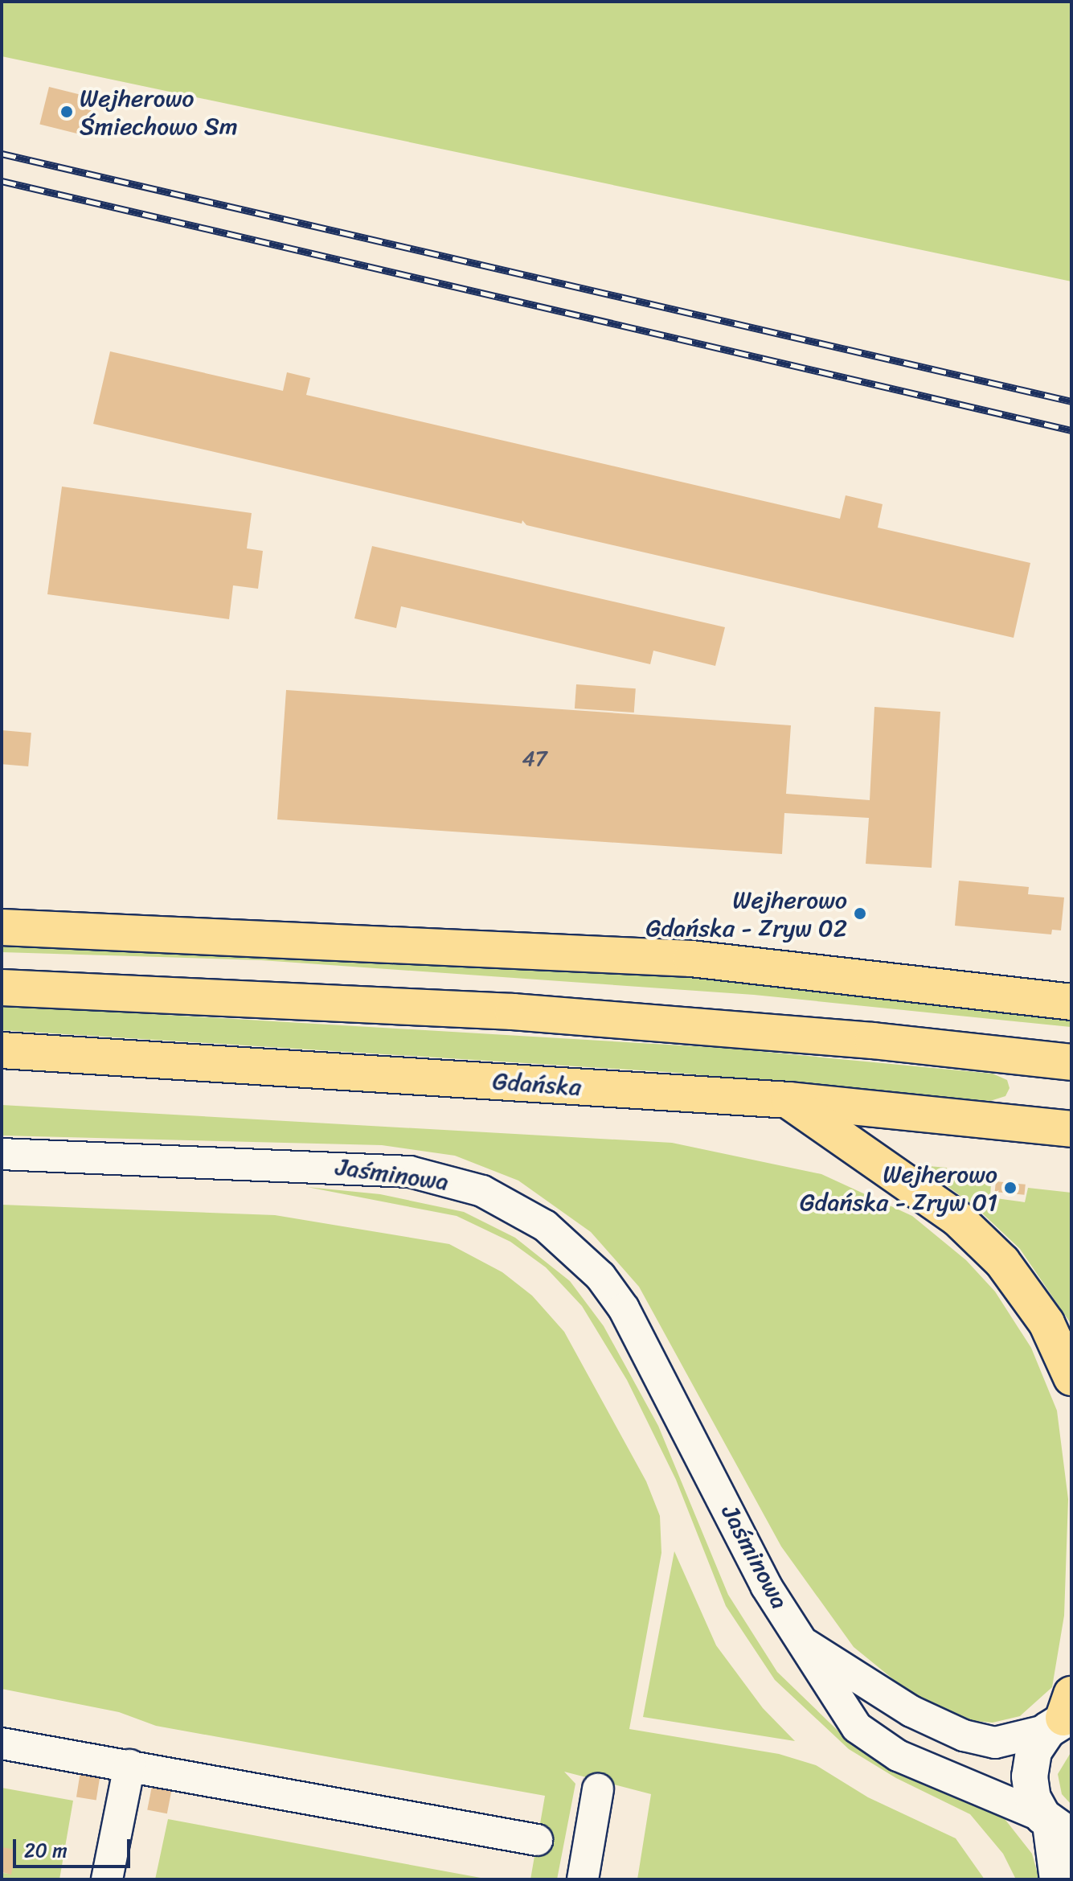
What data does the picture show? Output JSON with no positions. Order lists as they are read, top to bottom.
{
  "streets": {
    "main road": ["Gdańska"],
    "street": ["Jaśminowa"]
  },
  "places": ["Wejherowo Śmiechowo Sm", "Wejherowo Gdańska - Zryw 02", "Wejherowo Gdańska - Zryw 01"],
  "house_numbers": ["47"],
  "scale_bar": "20 m"
}
